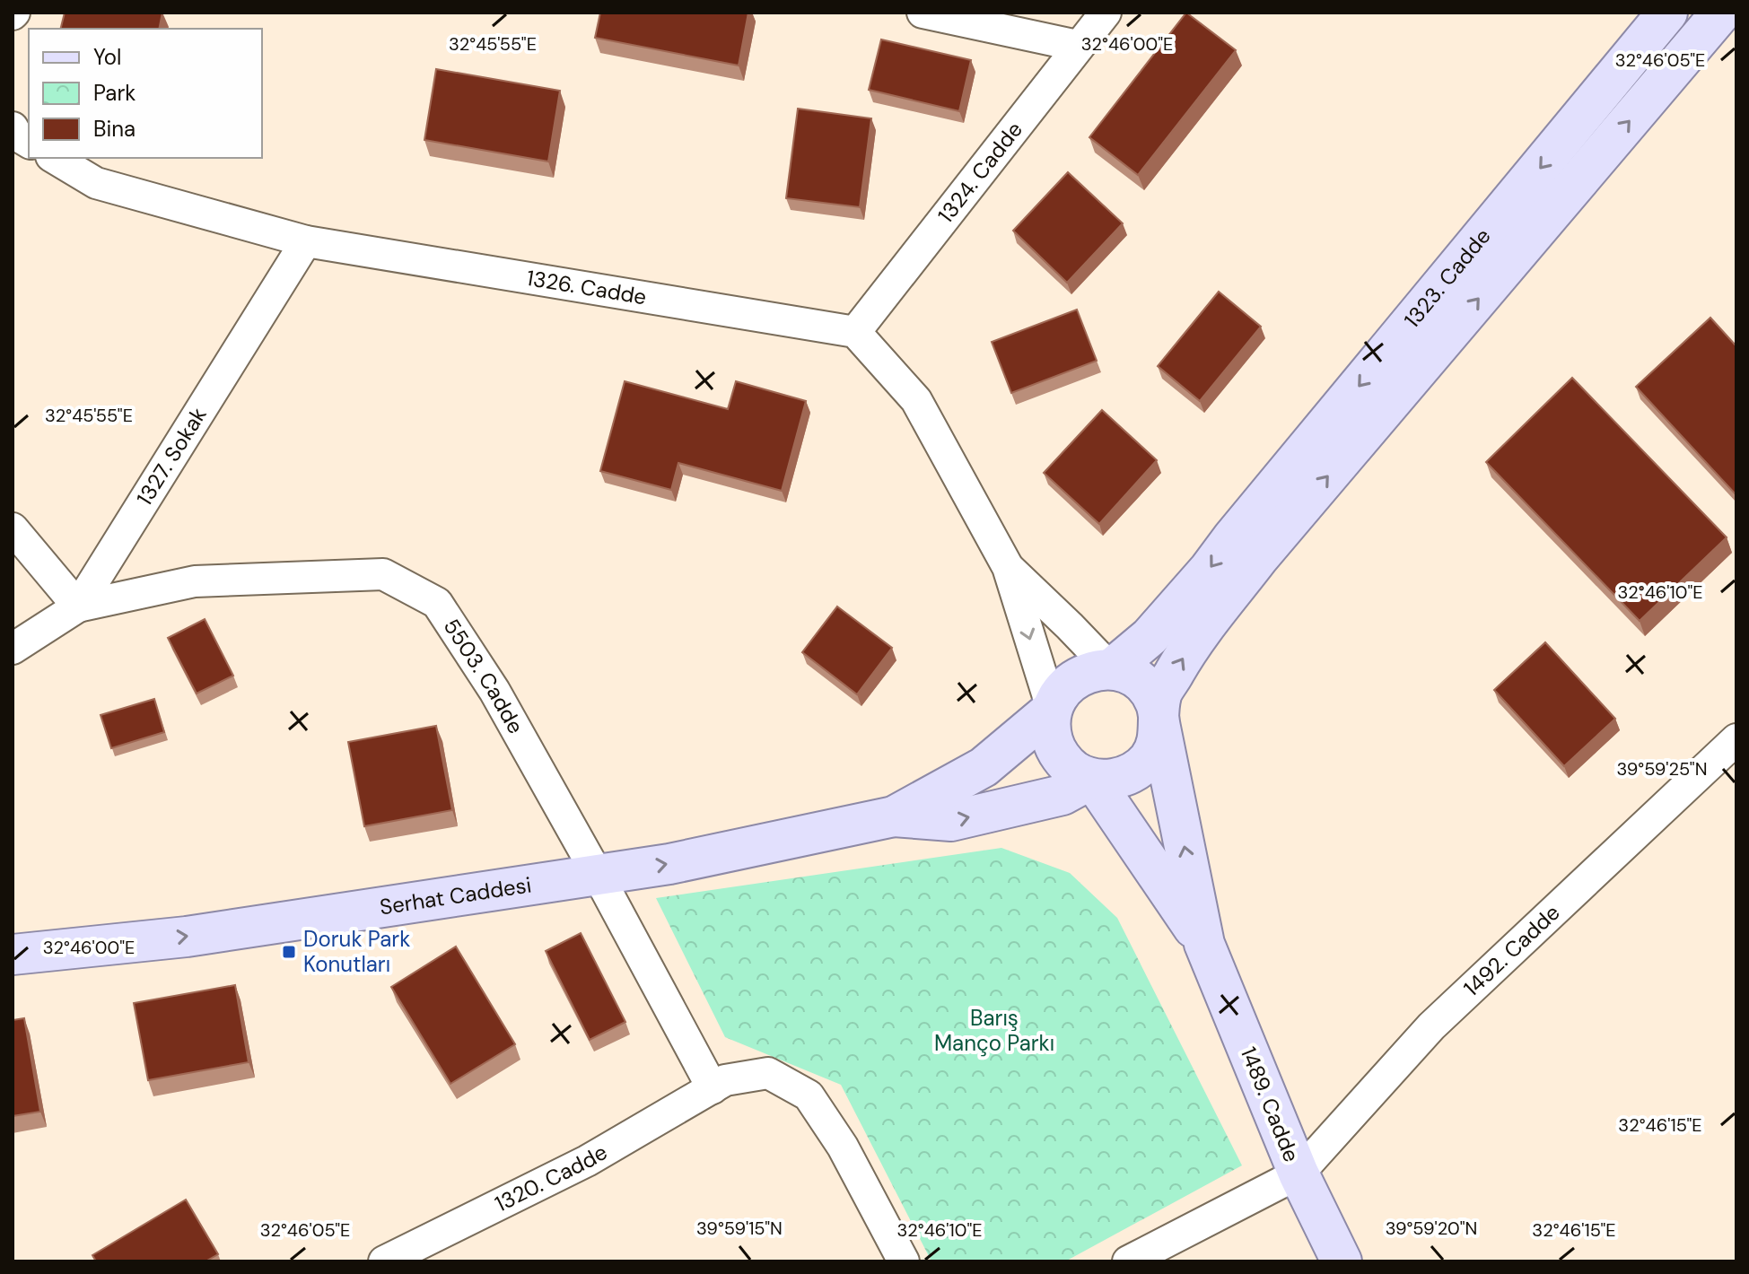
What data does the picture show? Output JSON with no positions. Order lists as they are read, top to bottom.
{
  "streets": {
    "main road": ["1323. Cadde", "Serhat Caddesi", "1489. Cadde"],
    "street": [
      "1324. Cadde",
      "1326. Cadde",
      "1327. Sokak",
      "5503. Cadde",
      "1492. Cadde",
      "1320. Cadde"
    ]
  },
  "crossings": [
    ["1324. Cadde", "1326. Cadde"],
    ["1323. Cadde", "1489. Cadde"],
    ["1326. Cadde", "1327. Sokak"],
    ["1327. Sokak", "5503. Cadde"],
    ["5503. Cadde", "Serhat Caddesi"],
    ["5503. Cadde", "1320. Cadde"],
    ["1492. Cadde", "1489. Cadde"]
  ],
  "one_way": ["Serhat Caddesi"],
  "parks": ["Barış Manço Parkı"],
  "places": {
    "transit": ["Doruk Park Konutları"]
  },
  "legend": ["Yol", "Park", "Bina"],
  "coordinates": [
    "32°45'55\"E",
    "32°46'00\"E",
    "32°46'05\"E",
    "32°46'10\"E",
    "39°59'25\"N",
    "32°46'15\"E",
    "39°59'15\"N",
    "39°59'20\"N"
  ]
}
